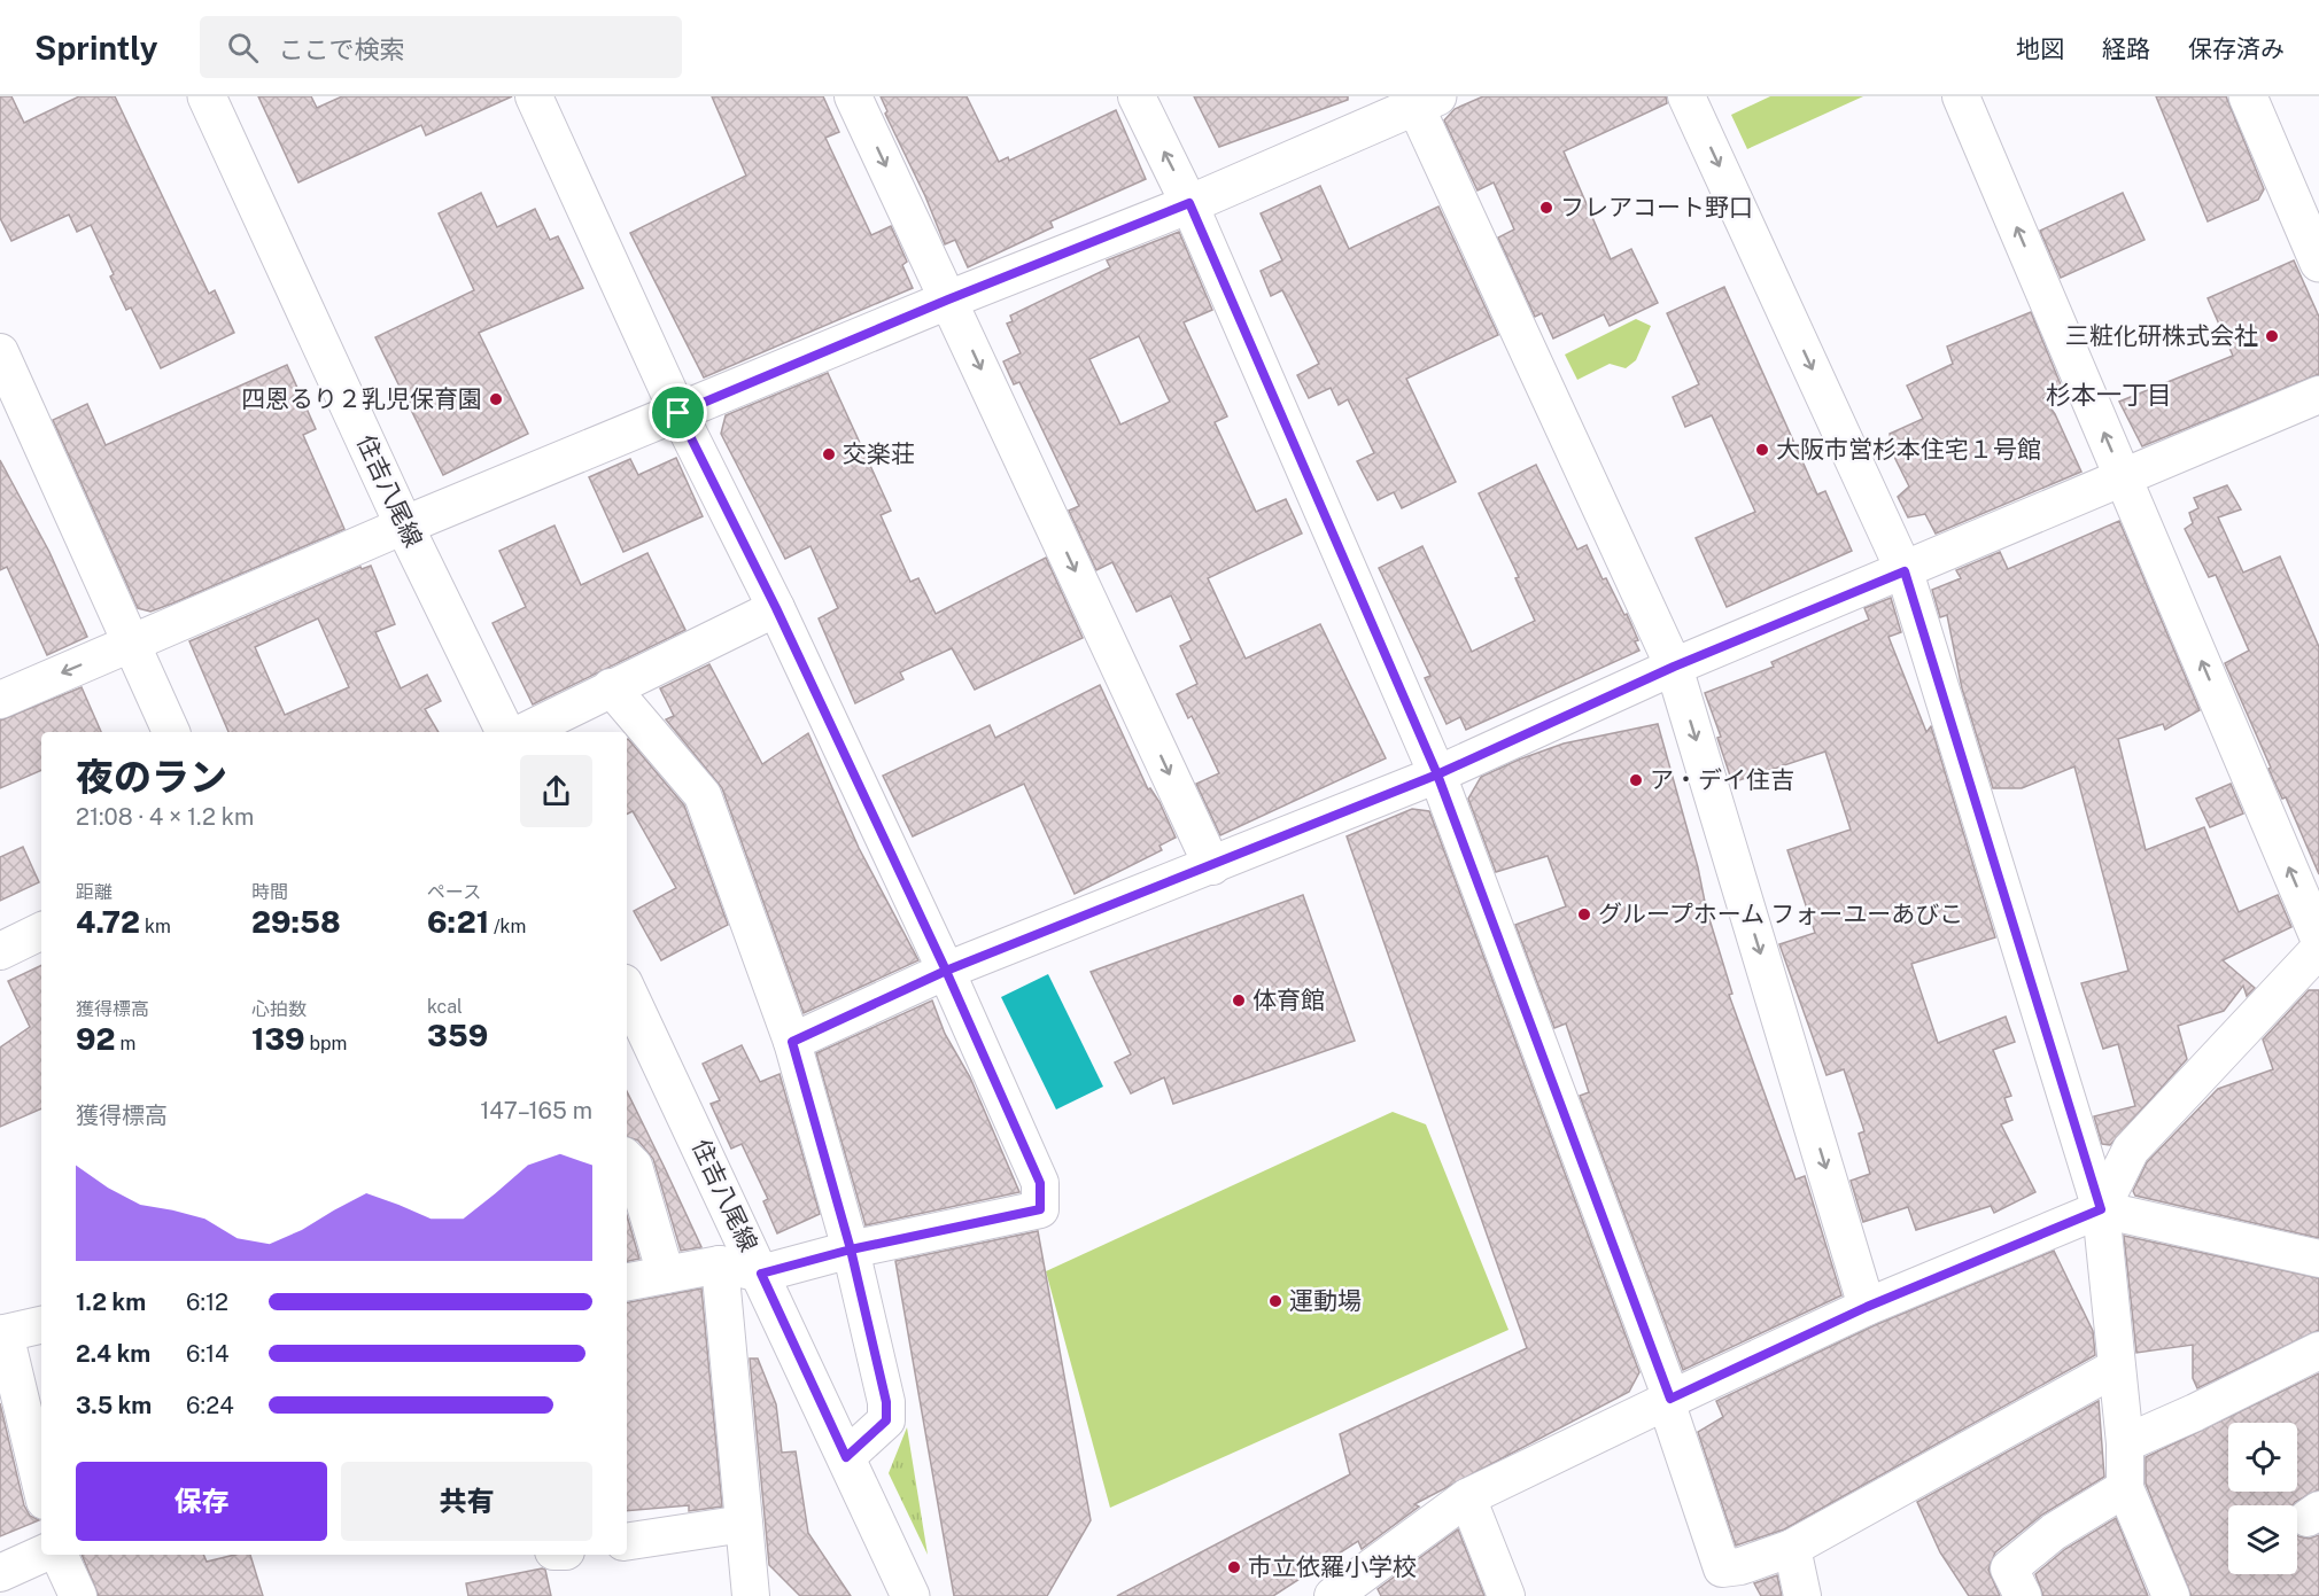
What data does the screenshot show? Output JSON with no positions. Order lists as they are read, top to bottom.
{
  "streets": {
    "main road": ["住吉八尾線"]
  },
  "districts": ["杉本一丁目"],
  "places": [
    "フレアコート野口",
    "三粧化研株式会社",
    "四恩るり２乳児保育園",
    "大阪市営杉本住宅１号館",
    "交楽荘",
    "ア・デイ住吉",
    "グループホーム フォーユーあびこ",
    "体育館",
    "運動場",
    "市立依羅小学校"
  ],
  "page": {
    "header": "Sprintly",
    "search": "ここで検索",
    "nav": ["地図", "経路", "保存済み"],
    "heading": ["夜のラン", "21:08 · 4 × 1.2 km"],
    "stats": [
      ["距離", "4.72 km"],
      ["時間", "29:58"],
      ["ペース", "6:21 /km"],
      ["獲得標高", "92 m"],
      ["心拍数", "139 bpm"],
      ["kcal", "359"]
    ],
    "chart": ["獲得標高", "147–165 m"],
    "list": [
      {
        "name": "1.2 km",
        "note": "6:12"
      },
      {
        "name": "2.4 km",
        "note": "6:14"
      },
      {
        "name": "3.5 km",
        "note": "6:24"
      }
    ],
    "buttons": ["保存", "共有"]
  }
}
